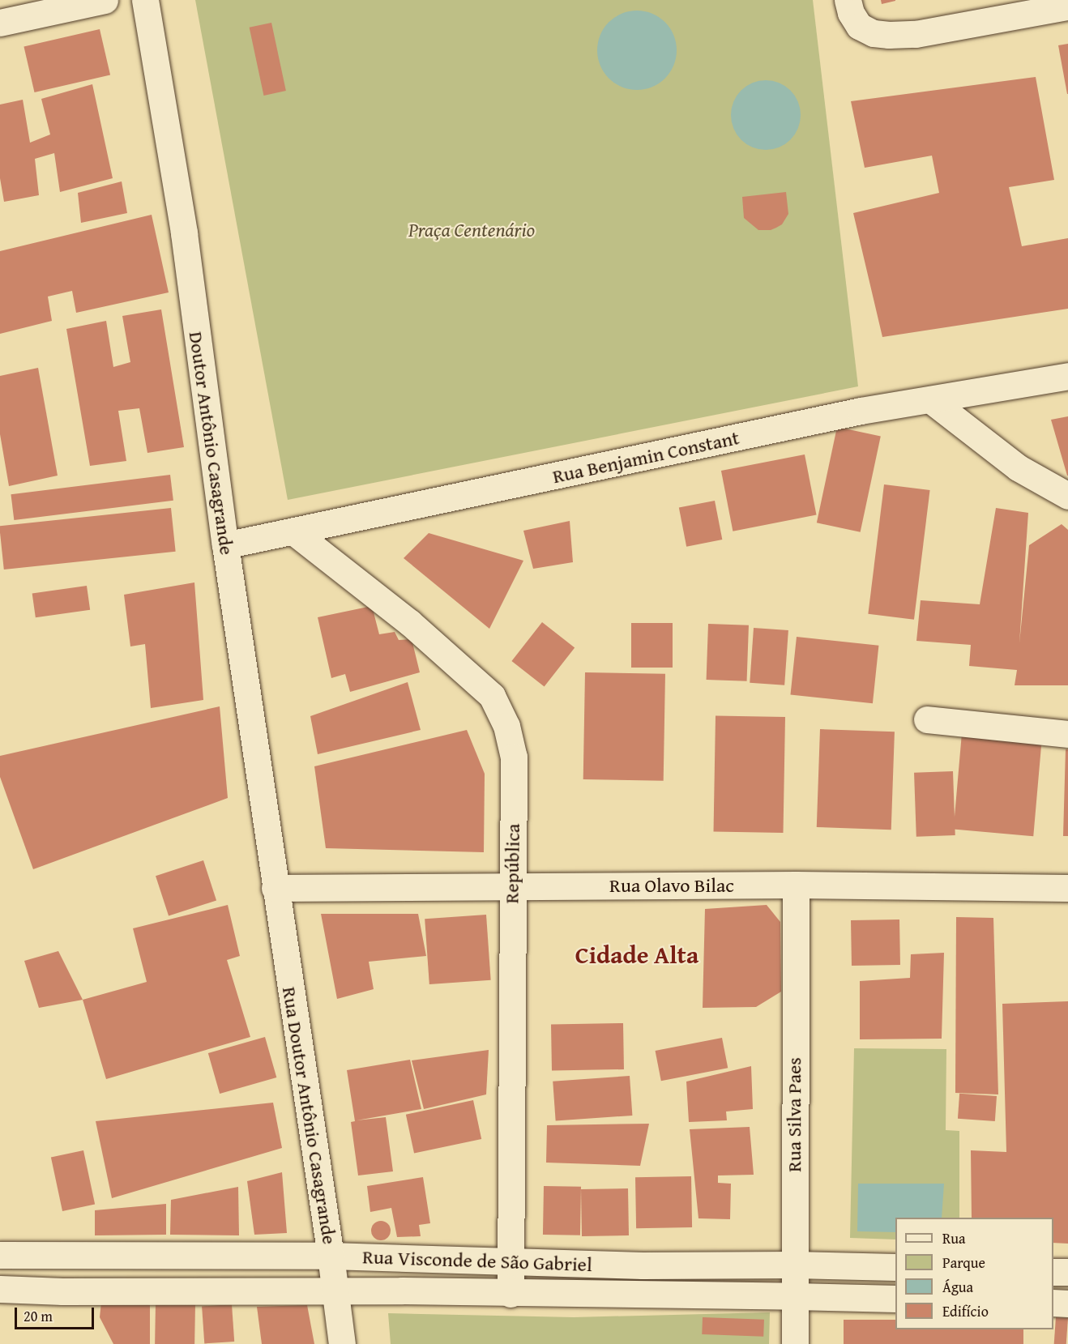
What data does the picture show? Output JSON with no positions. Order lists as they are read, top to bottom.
{
  "streets": {
    "street": [
      "Doutor Antônio Casagrande",
      "Rua Benjamin Constant",
      "República",
      "Rua Olavo Bilac",
      "Rua Silva Paes",
      "Rua Doutor Antônio Casagrande",
      "Rua Visconde de São Gabriel"
    ]
  },
  "crossings": [
    ["Doutor Antônio Casagrande", "Rua Benjamin Constant"],
    ["Doutor Antônio Casagrande", "Rua Olavo Bilac"],
    ["Doutor Antônio Casagrande", "Rua Doutor Antônio Casagrande"],
    ["Rua Benjamin Constant", "República"],
    ["República", "Rua Olavo Bilac"],
    ["República", "Rua Visconde de São Gabriel"],
    ["Rua Olavo Bilac", "Rua Silva Paes"],
    ["Rua Olavo Bilac", "Rua Doutor Antônio Casagrande"],
    ["Rua Silva Paes", "Rua Visconde de São Gabriel"],
    ["Rua Doutor Antônio Casagrande", "Rua Visconde de São Gabriel"]
  ],
  "districts": ["Cidade Alta"],
  "parks": ["Praça Centenário"],
  "legend": [
    "Rua",
    "Parque",
    "Água",
    "Edifício"
  ],
  "scale_bar": "20 m"
}
